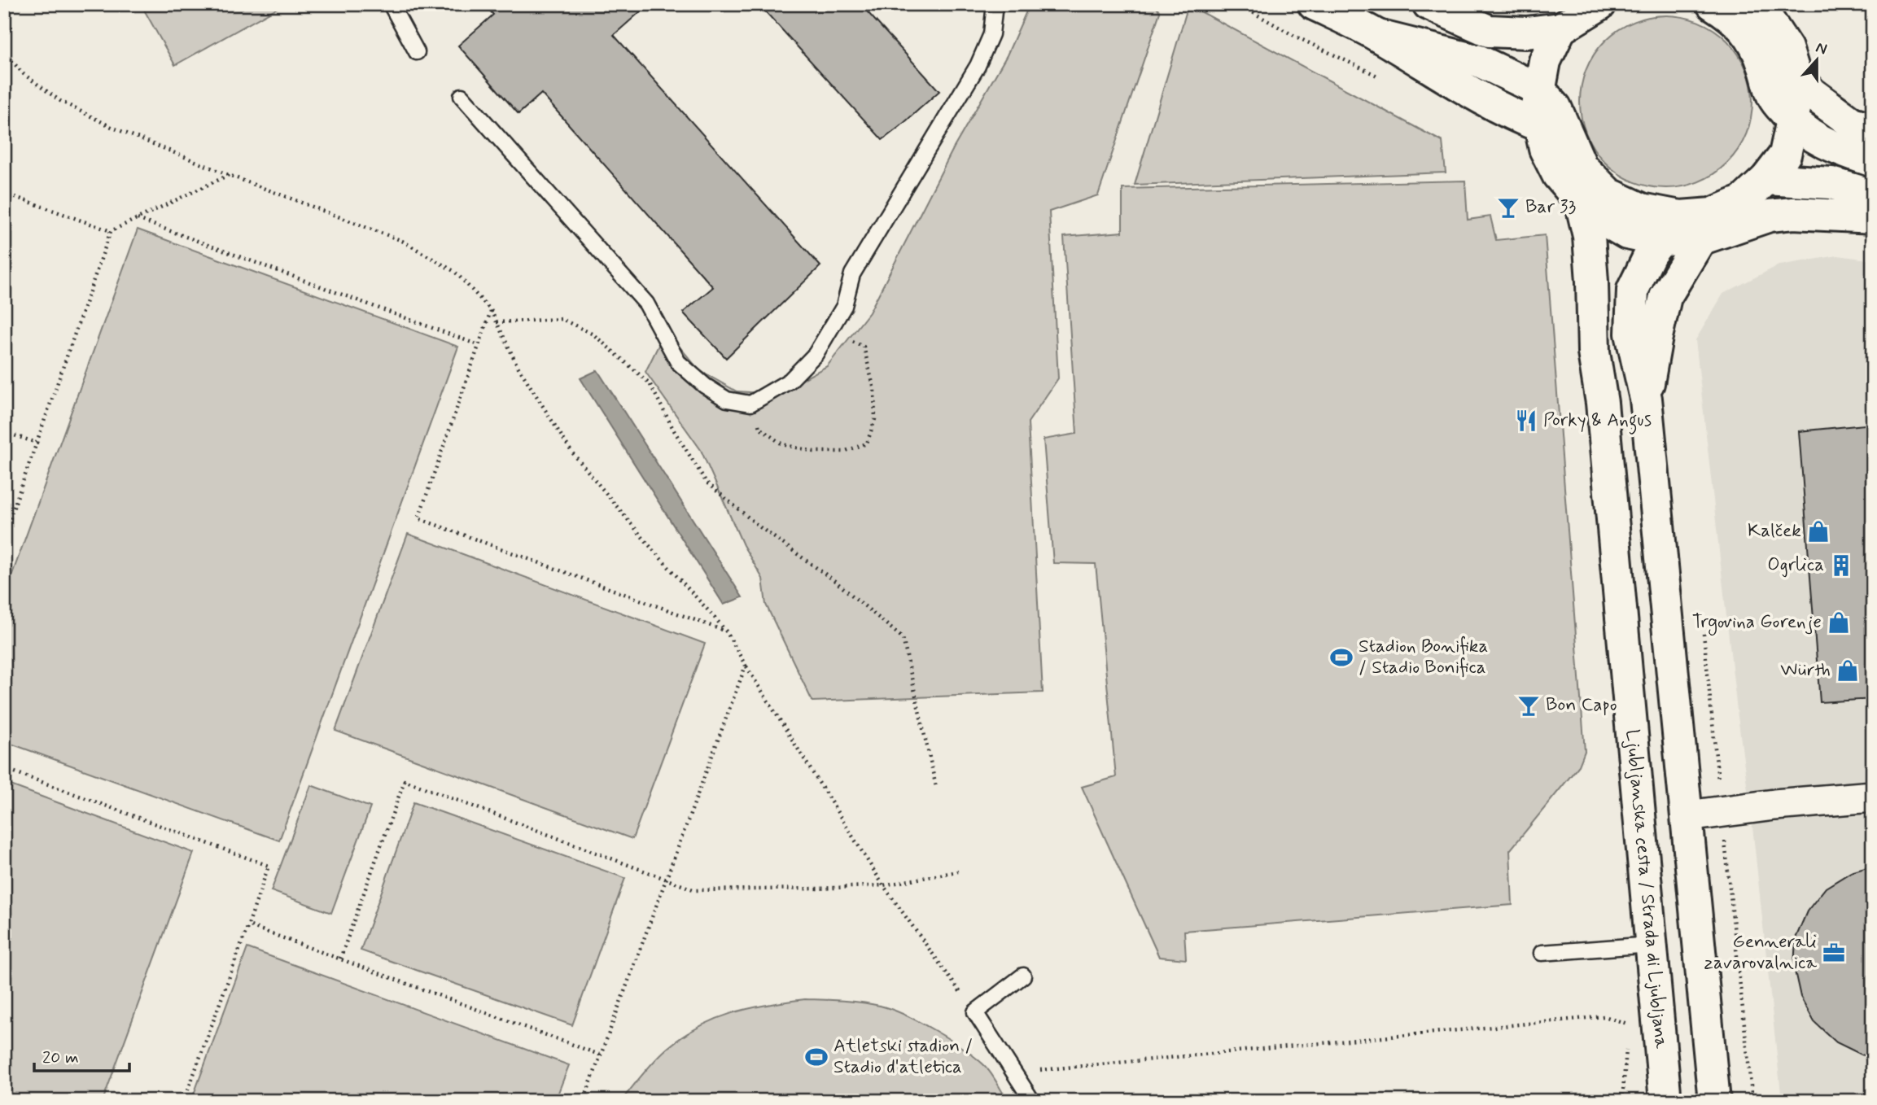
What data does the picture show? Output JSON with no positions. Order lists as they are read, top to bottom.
{
  "streets": {
    "main road": ["Ljubljanska cesta / Strada di Ljubljana"]
  },
  "places": {
    "bar": ["Bar 33", "Bon Capo"],
    "restaurant": ["Porky & Angus"],
    "shop": ["Kalček", "Trgovina Gorenje", "Würth"],
    "building": ["Ogrlica"],
    "sports": ["Stadion Bonifika / Stadio Bonifica", "Atletski stadion / Stadio d'atletica"],
    "office": ["Gennerali zavarovalnica"]
  },
  "scale_bar": "20 m",
  "north": "top"
}
